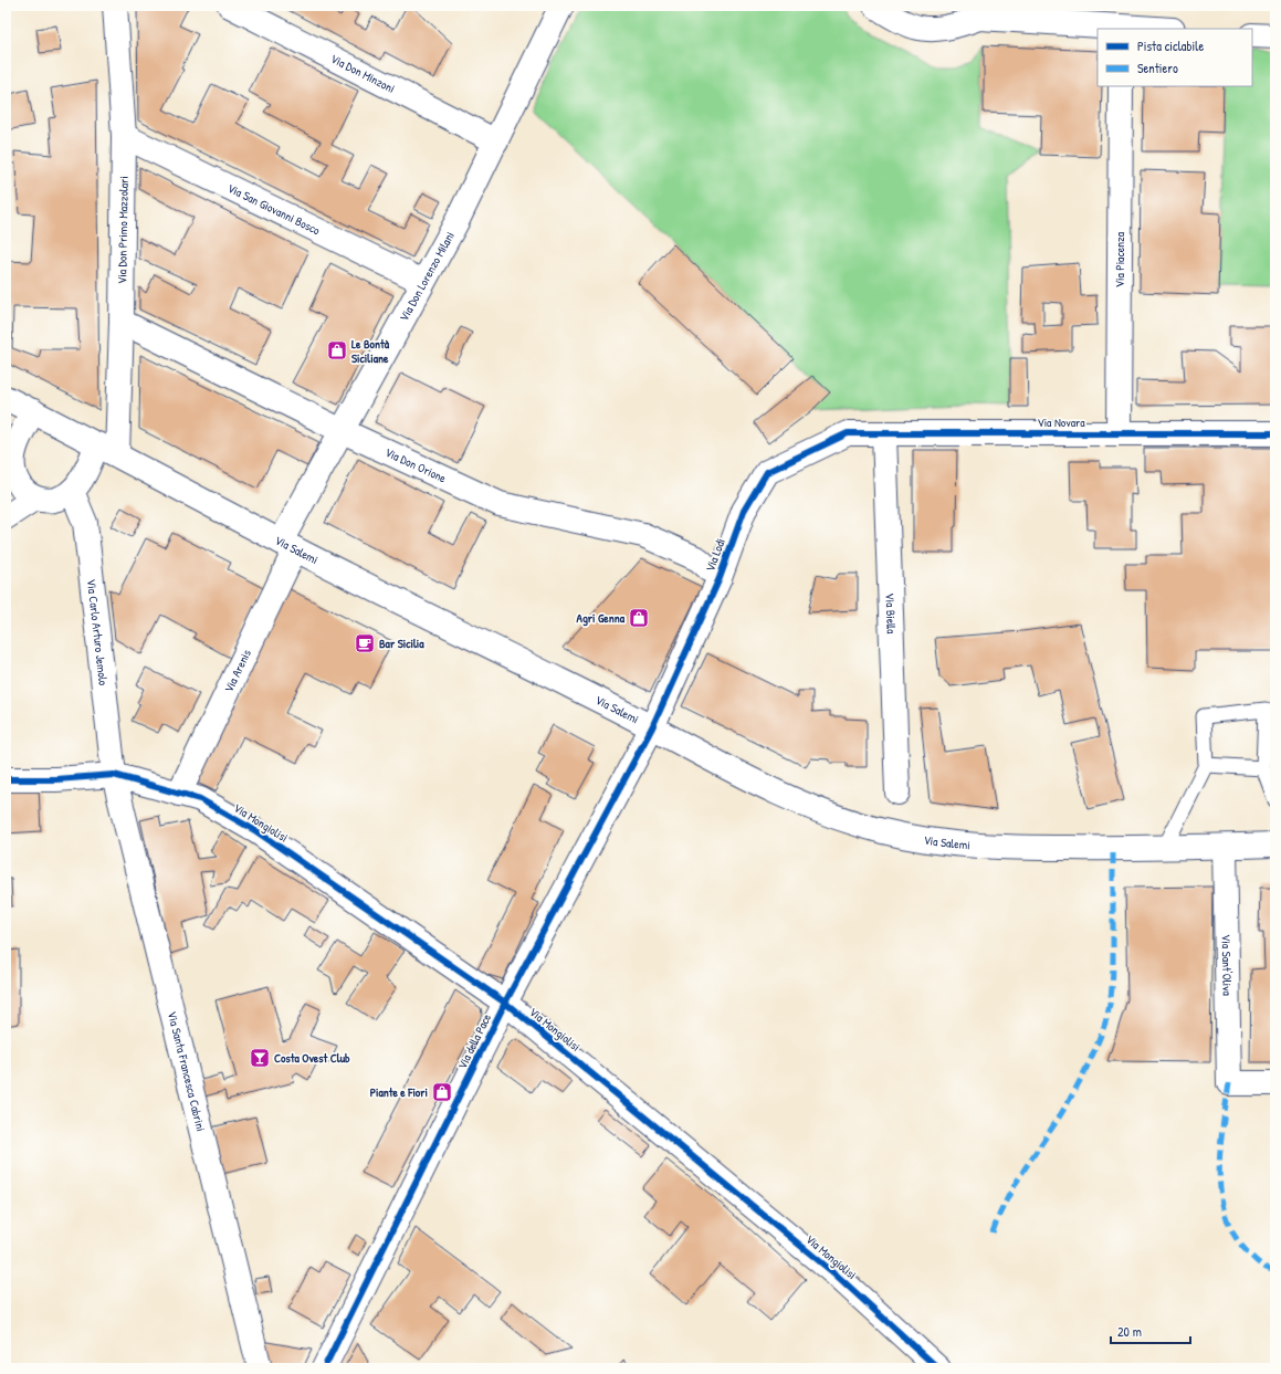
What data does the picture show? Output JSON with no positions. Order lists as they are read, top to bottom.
{
  "streets": {
    "street": [
      "Via Don Minzoni",
      "Via San Giovanni Bosco",
      "Via Don Primo Mazzolari",
      "Via Piacenza",
      "Via Don Lorenzo Milani",
      "Via Novara",
      "Via Don Orione",
      "Via Salemi",
      "Via Lodi",
      "Via Biella",
      "Via Carlo Arturo Jemolo",
      "Via Arenis",
      "Via Mongiolisi",
      "Via Sant'Oliva",
      "Via della Pace",
      "Via Santa Francesca Cabrini"
    ]
  },
  "crossings": [
    ["Via Don Minzoni", "Via Don Lorenzo Milani"],
    ["Via San Giovanni Bosco", "Via Don Primo Mazzolari"],
    ["Via San Giovanni Bosco", "Via Don Lorenzo Milani"],
    ["Via Don Primo Mazzolari", "Via Don Orione"],
    ["Via Don Primo Mazzolari", "Via Salemi"],
    ["Via Piacenza", "Via Novara"],
    ["Via Don Lorenzo Milani", "Via Don Orione"],
    ["Via Don Lorenzo Milani", "Via Salemi"],
    ["Via Don Lorenzo Milani", "Via Arenis"],
    ["Via Novara", "Via Lodi"],
    ["Via Novara", "Via Biella"],
    ["Via Don Orione", "Via Lodi"],
    ["Via Salemi", "Via Lodi"],
    ["Via Salemi", "Via Arenis"],
    ["Via Salemi", "Via Sant'Oliva"],
    ["Via Salemi", "Via della Pace"],
    ["Via Lodi", "Via della Pace"],
    ["Via Carlo Arturo Jemolo", "Via Mongiolisi"],
    ["Via Carlo Arturo Jemolo", "Via Santa Francesca Cabrini"],
    ["Via Arenis", "Via Mongiolisi"],
    ["Via Mongiolisi", "Via della Pace"],
    ["Via Mongiolisi", "Via Santa Francesca Cabrini"]
  ],
  "places": {
    "shop": ["Le Bontà Siciliane", "Agri Genna", "Piante e Fiori"],
    "cafe": ["Bar Sicilia"],
    "bar": ["Costa Ovest Club"]
  },
  "legend": ["Pista ciclabile", "Sentiero"],
  "scale_bar": "20 m"
}
